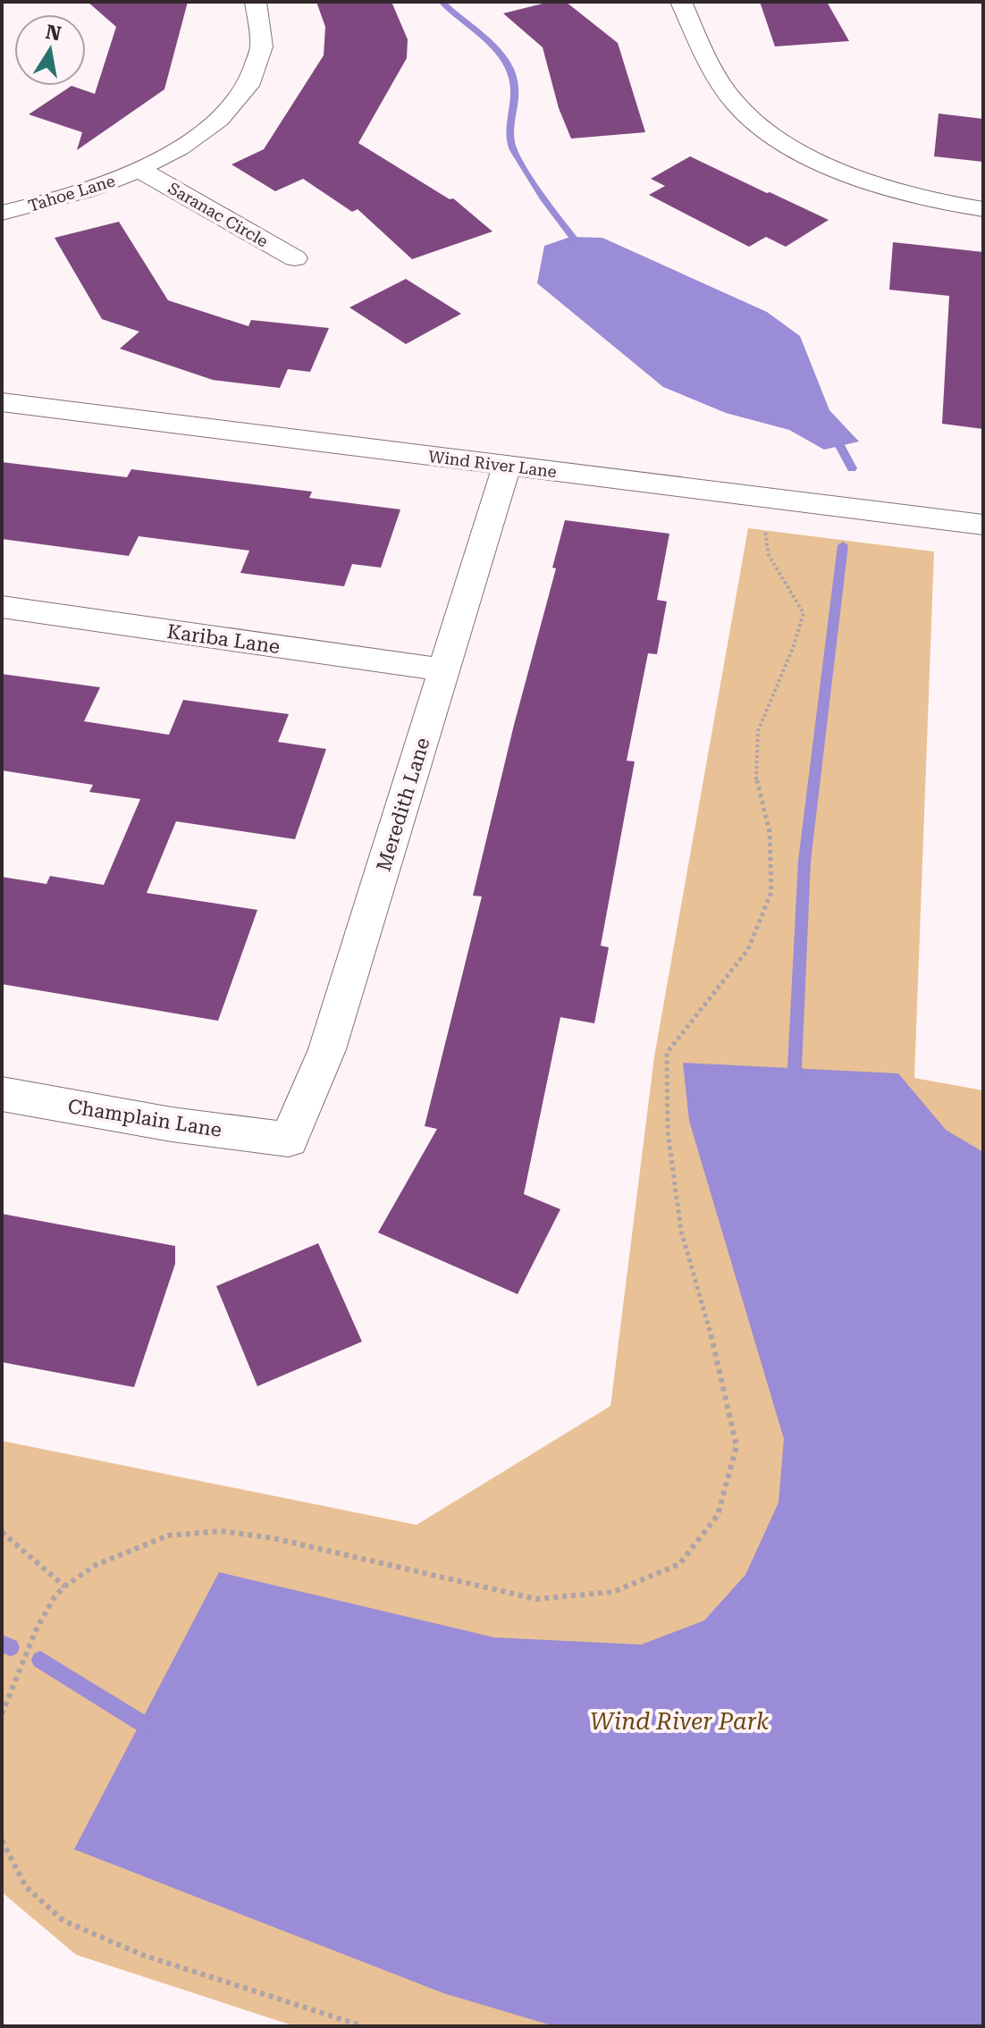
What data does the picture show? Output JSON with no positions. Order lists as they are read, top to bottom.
{
  "streets": {
    "street": [
      "Tahoe Lane",
      "Saranac Circle",
      "Wind River Lane",
      "Kariba Lane",
      "Meredith Lane",
      "Champlain Lane"
    ]
  },
  "crossings": [
    ["Tahoe Lane", "Saranac Circle"],
    ["Wind River Lane", "Meredith Lane"],
    ["Kariba Lane", "Meredith Lane"],
    ["Meredith Lane", "Champlain Lane"]
  ],
  "parks": ["Wind River Park"],
  "north": "top"
}
